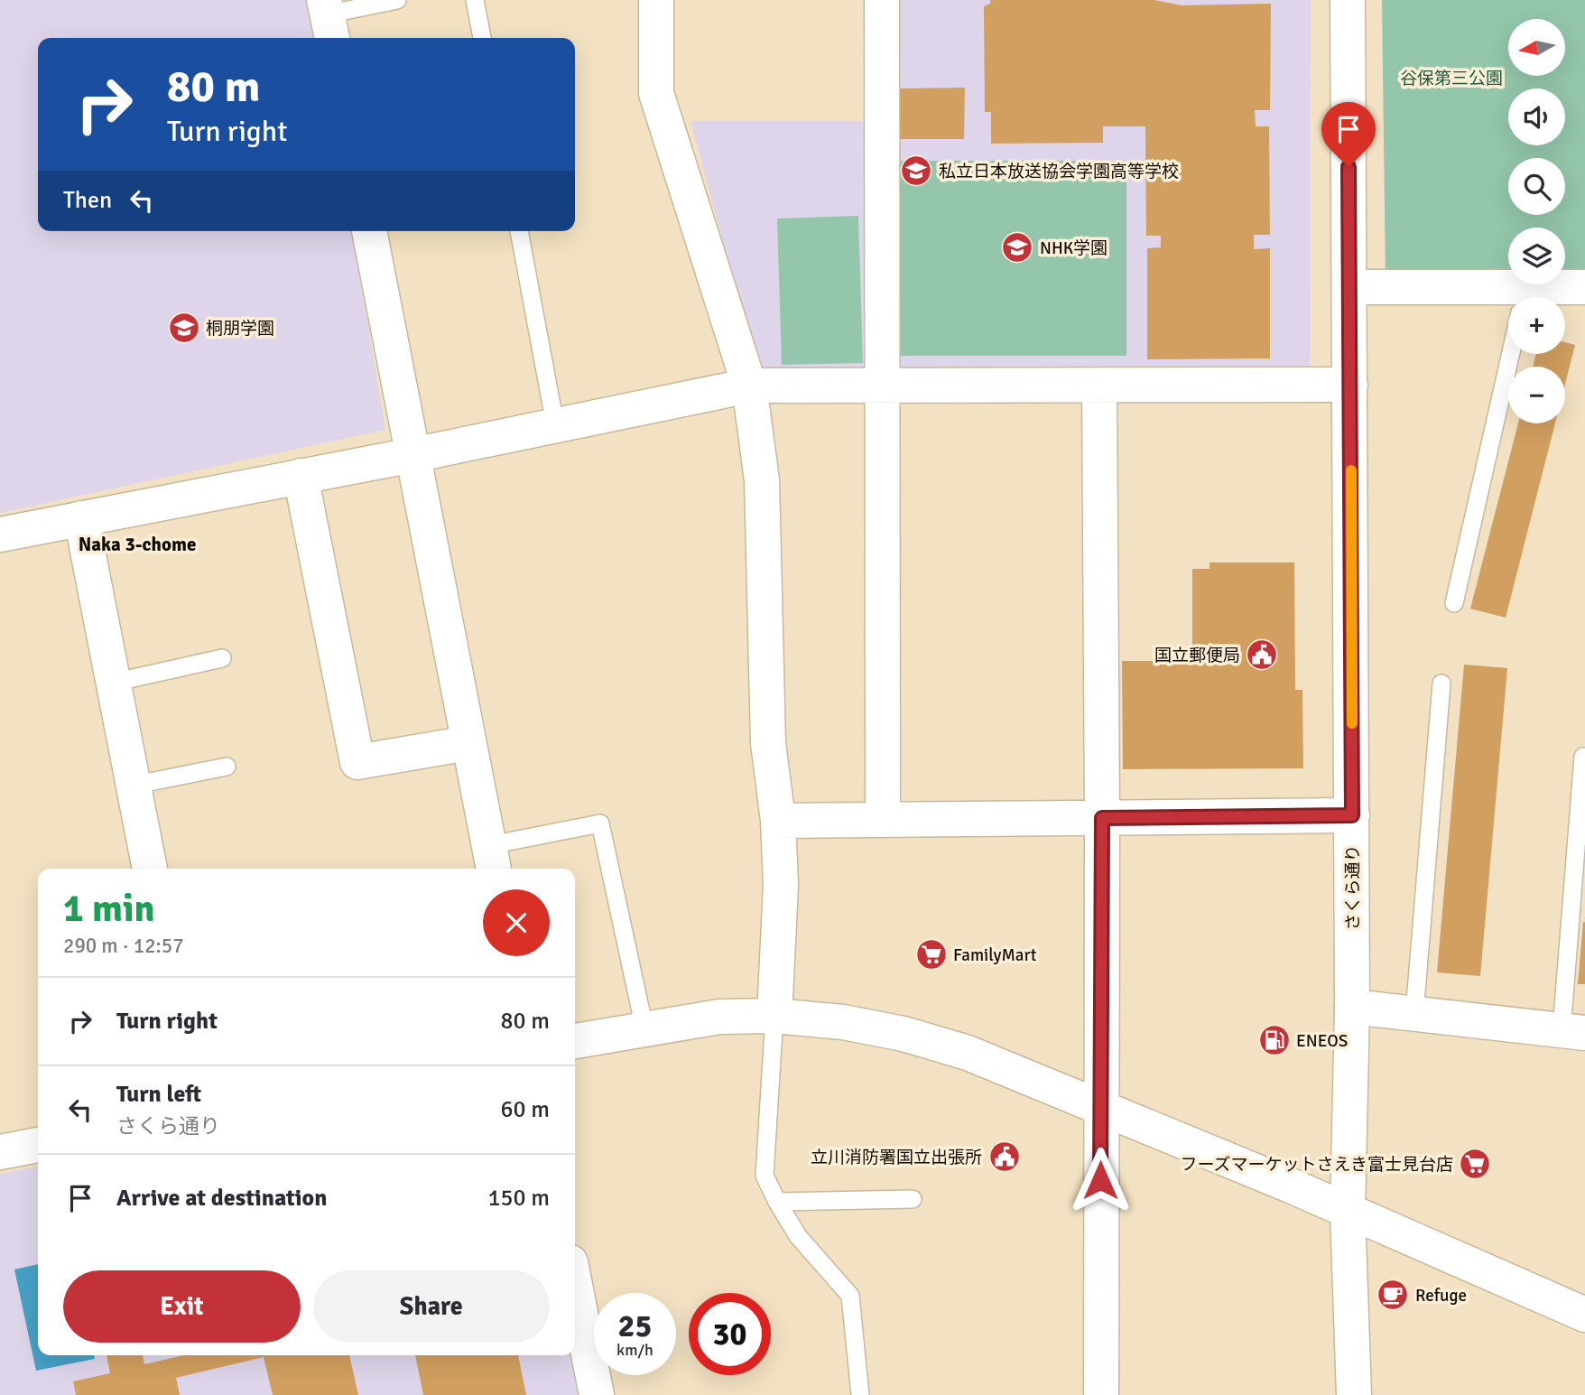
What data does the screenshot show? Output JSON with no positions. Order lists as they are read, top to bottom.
{
  "streets": {
    "street": ["さくら通り"]
  },
  "districts": ["Naka 3-chome"],
  "parks": ["谷保第三公園"],
  "places": {
    "school or university": ["私立日本放送協会学園高等学校", "NHK学園", "桐朋学園"],
    "public building": ["国立郵便局", "立川消防署国立出張所"],
    "supermarket": ["FamilyMart", "フーズマーケットさえき富士見台店"],
    "fuel station": ["ENEOS"],
    "cafe": ["Refuge"]
  },
  "north": "left",
  "page": {
    "map_buttons": ["+", "−"],
    "turn": ["80 m", "Turn right"],
    "then": "Then",
    "heading": ["1 min", "290 m · 12:57"],
    "list": [
      {
        "name": "Turn right",
        "value": "80 m"
      },
      {
        "name": "Turn left",
        "note": "さくら通り",
        "value": "60 m"
      },
      {
        "name": "Arrive at destination",
        "value": "150 m"
      }
    ],
    "buttons": ["Exit", "Share"],
    "speed": "25 km/h",
    "limit": "30"
  }
}
